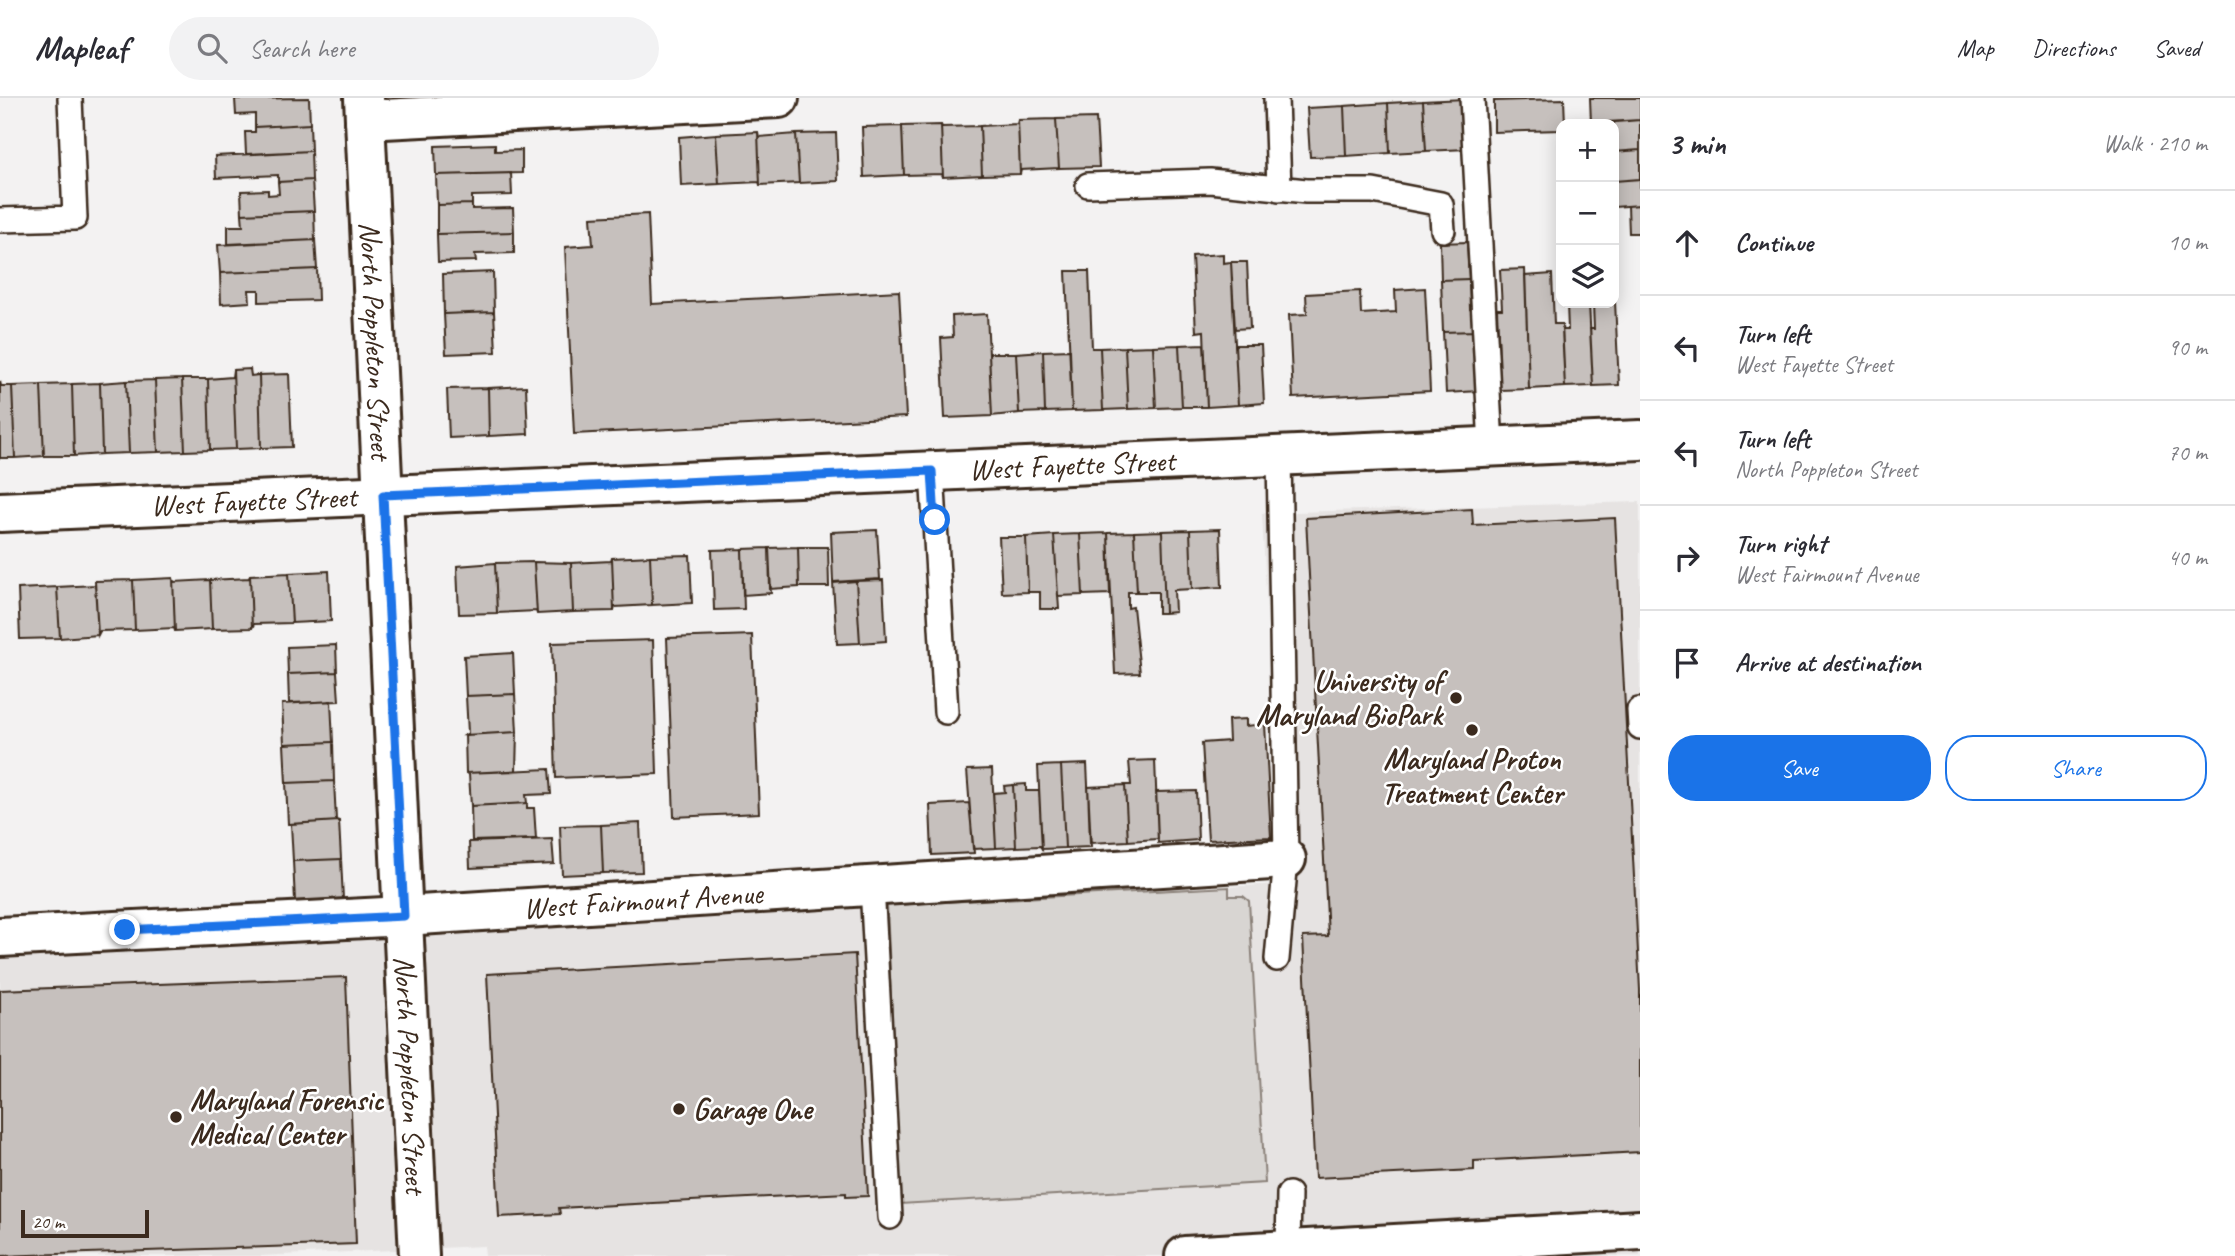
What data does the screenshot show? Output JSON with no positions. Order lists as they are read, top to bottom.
{
  "streets": {
    "street": ["North Poppleton Street", "West Fayette Street", "West Fairmount Avenue"]
  },
  "crossings": [
    ["North Poppleton Street", "West Fayette Street"],
    ["North Poppleton Street", "West Fairmount Avenue"]
  ],
  "places": [
    "University of Maryland BioPark",
    "Maryland Proton Treatment Center",
    "Garage One",
    "Maryland Forensic Medical Center"
  ],
  "scale_bar": "20 m",
  "page": {
    "header": "Mapleaf",
    "search": "Search here",
    "nav": ["Map", "Directions", "Saved"],
    "heading": ["3 min", "Walk · 210 m"],
    "map_buttons": ["+", "−"],
    "list": [
      ["Continue", "10 m"],
      ["Turn left", "West Fayette Street", "90 m"],
      ["Turn left", "North Poppleton Street", "70 m"],
      ["Turn right", "West Fairmount Avenue", "40 m"],
      "Arrive at destination"
    ],
    "buttons": ["Save", "Share"],
    "scale": "20 m"
  }
}
